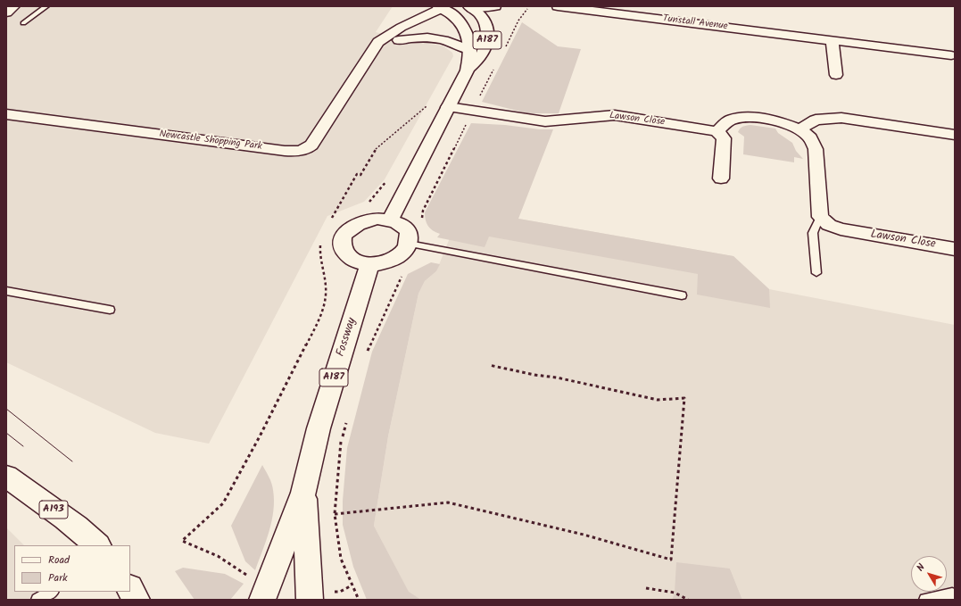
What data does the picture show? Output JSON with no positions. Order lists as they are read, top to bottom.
{
  "streets": {
    "main road": ["A187", "Fossway", "A193"],
    "street": ["Tunstall Avenue", "Lawson Close", "Newcastle Shopping Park"]
  },
  "crossings": [
    ["A187", "Lawson Close"],
    ["A187", "Newcastle Shopping Park"],
    ["A187", "Fossway"]
  ],
  "legend": ["Road", "Park"],
  "north": "top left"
}
